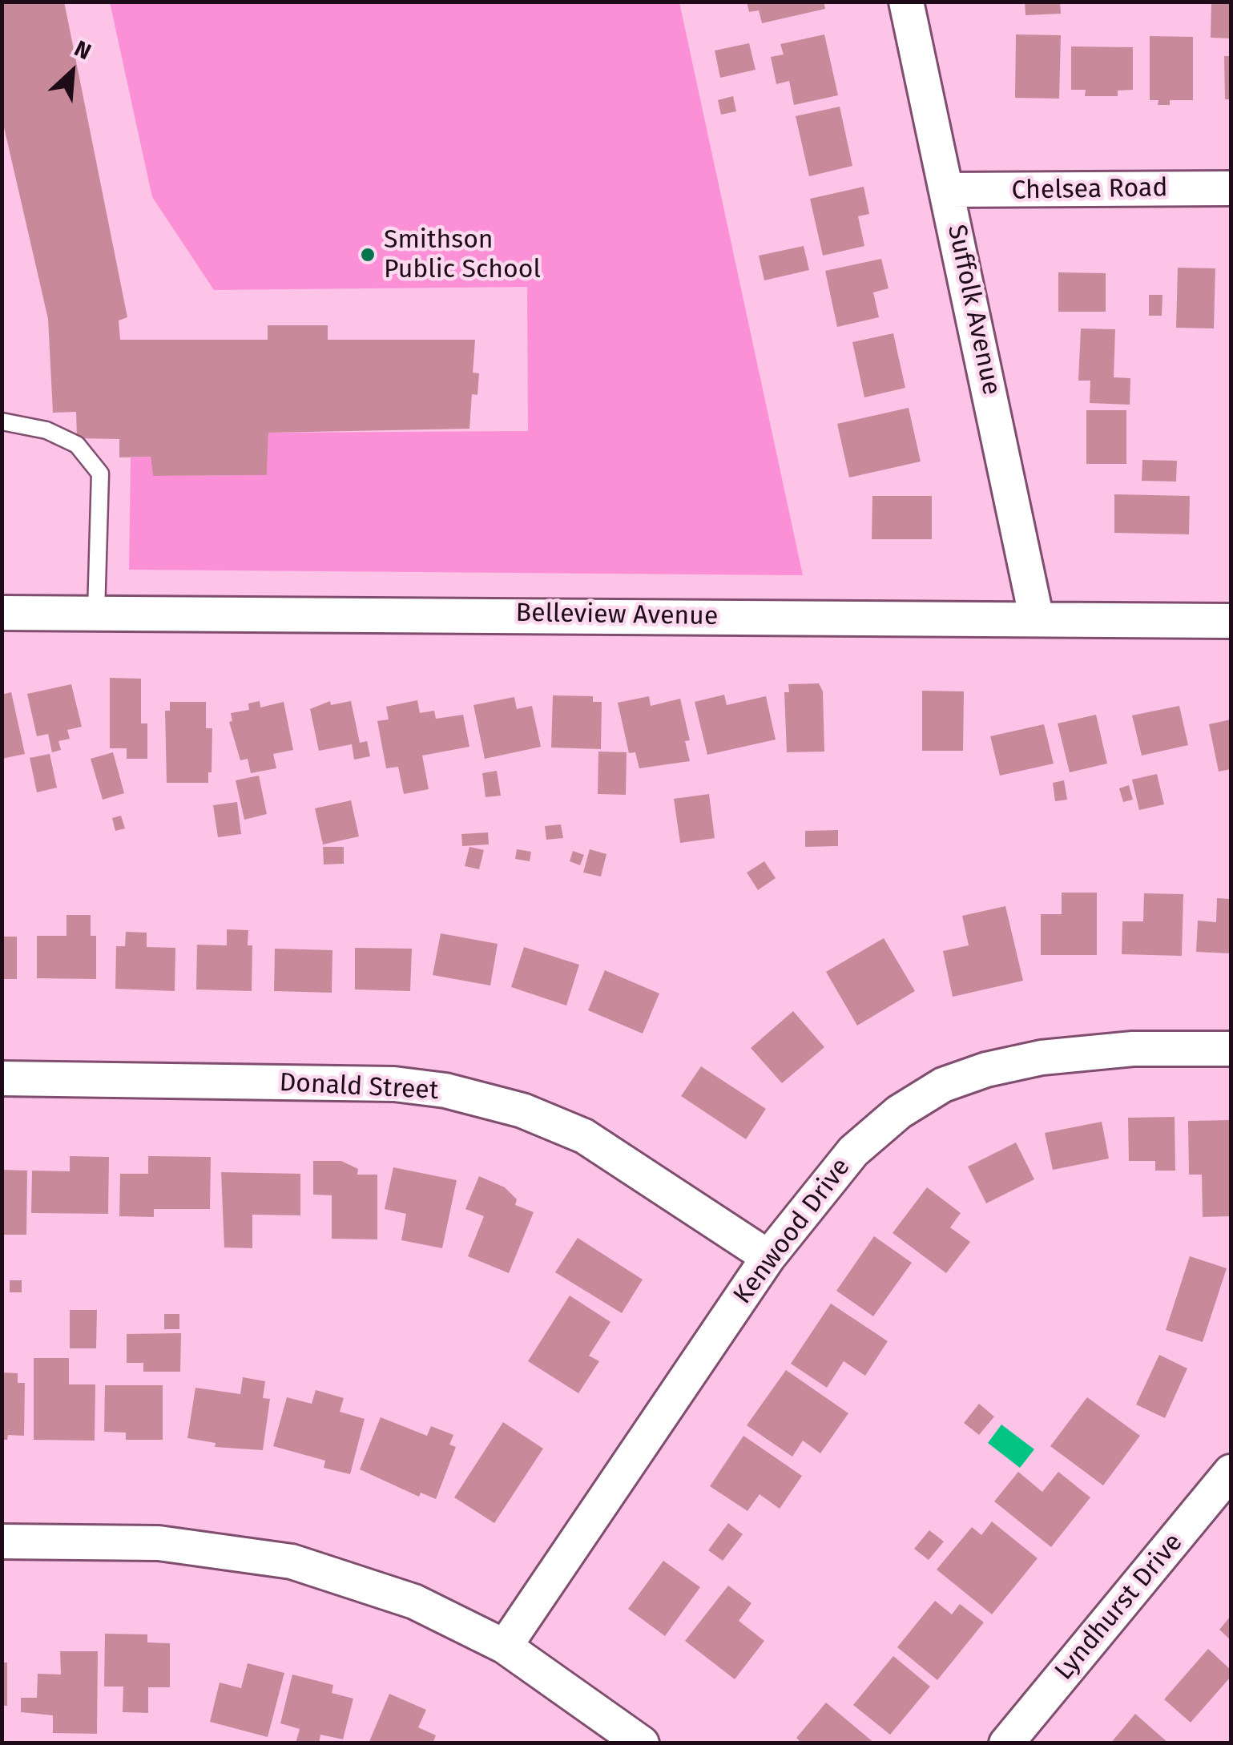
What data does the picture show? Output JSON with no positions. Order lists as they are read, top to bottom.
{
  "streets": {
    "street": [
      "Chelsea Road",
      "Suffolk Avenue",
      "Belleview Avenue",
      "Donald Street",
      "Kenwood Drive",
      "Lyndhurst Drive"
    ]
  },
  "crossings": [
    ["Chelsea Road", "Suffolk Avenue"],
    ["Suffolk Avenue", "Belleview Avenue"],
    ["Donald Street", "Kenwood Drive"]
  ],
  "places": ["Smithson Public School"],
  "north": "top right"
}
